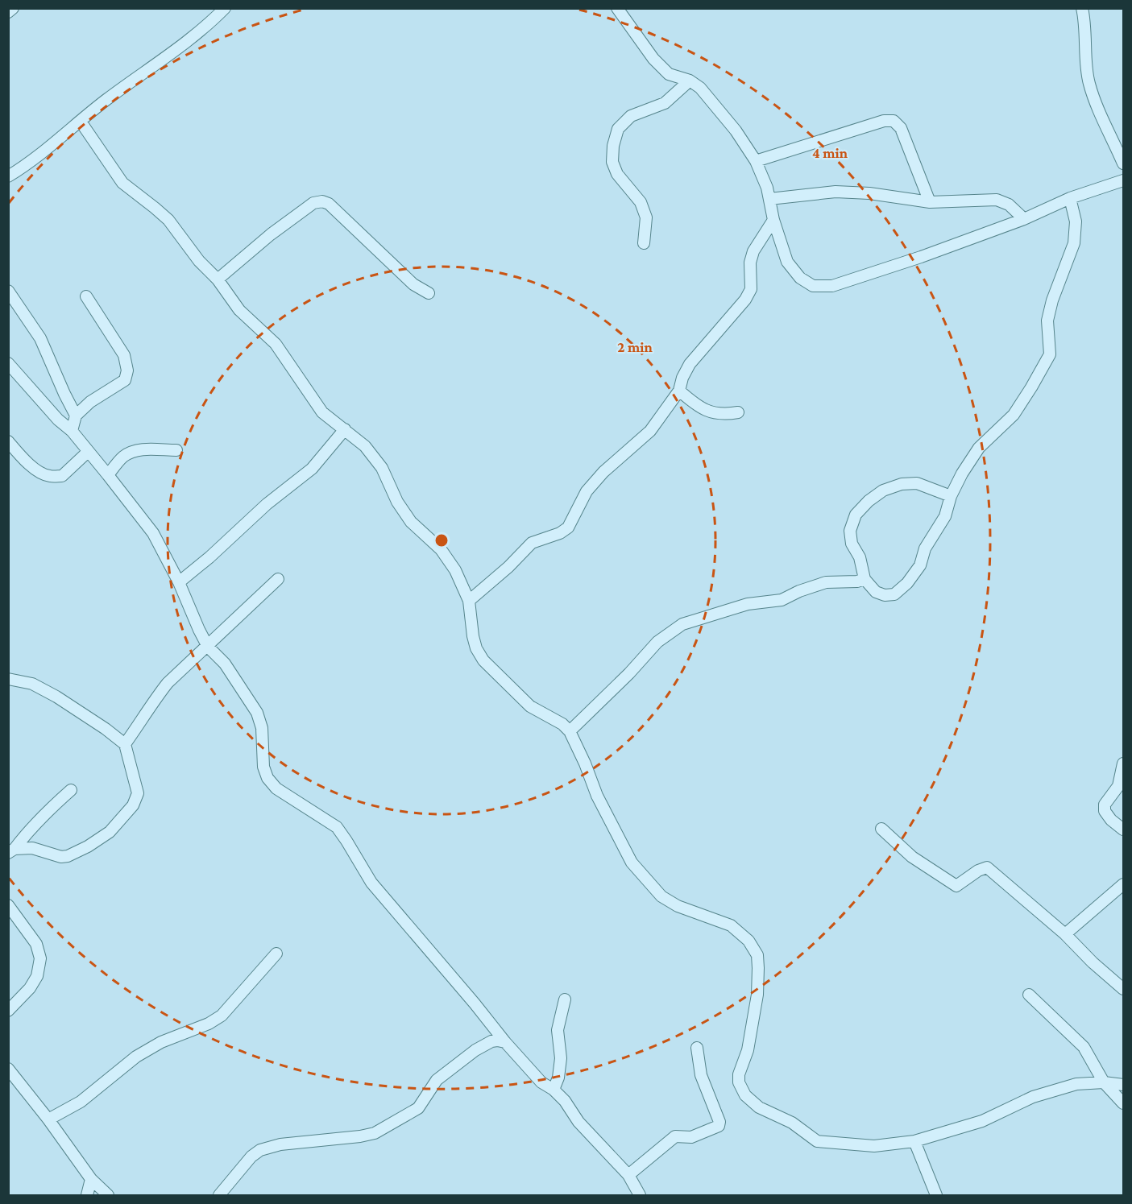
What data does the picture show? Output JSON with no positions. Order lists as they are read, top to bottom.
{
  "rings": ["4 min", "2 min"]
}
